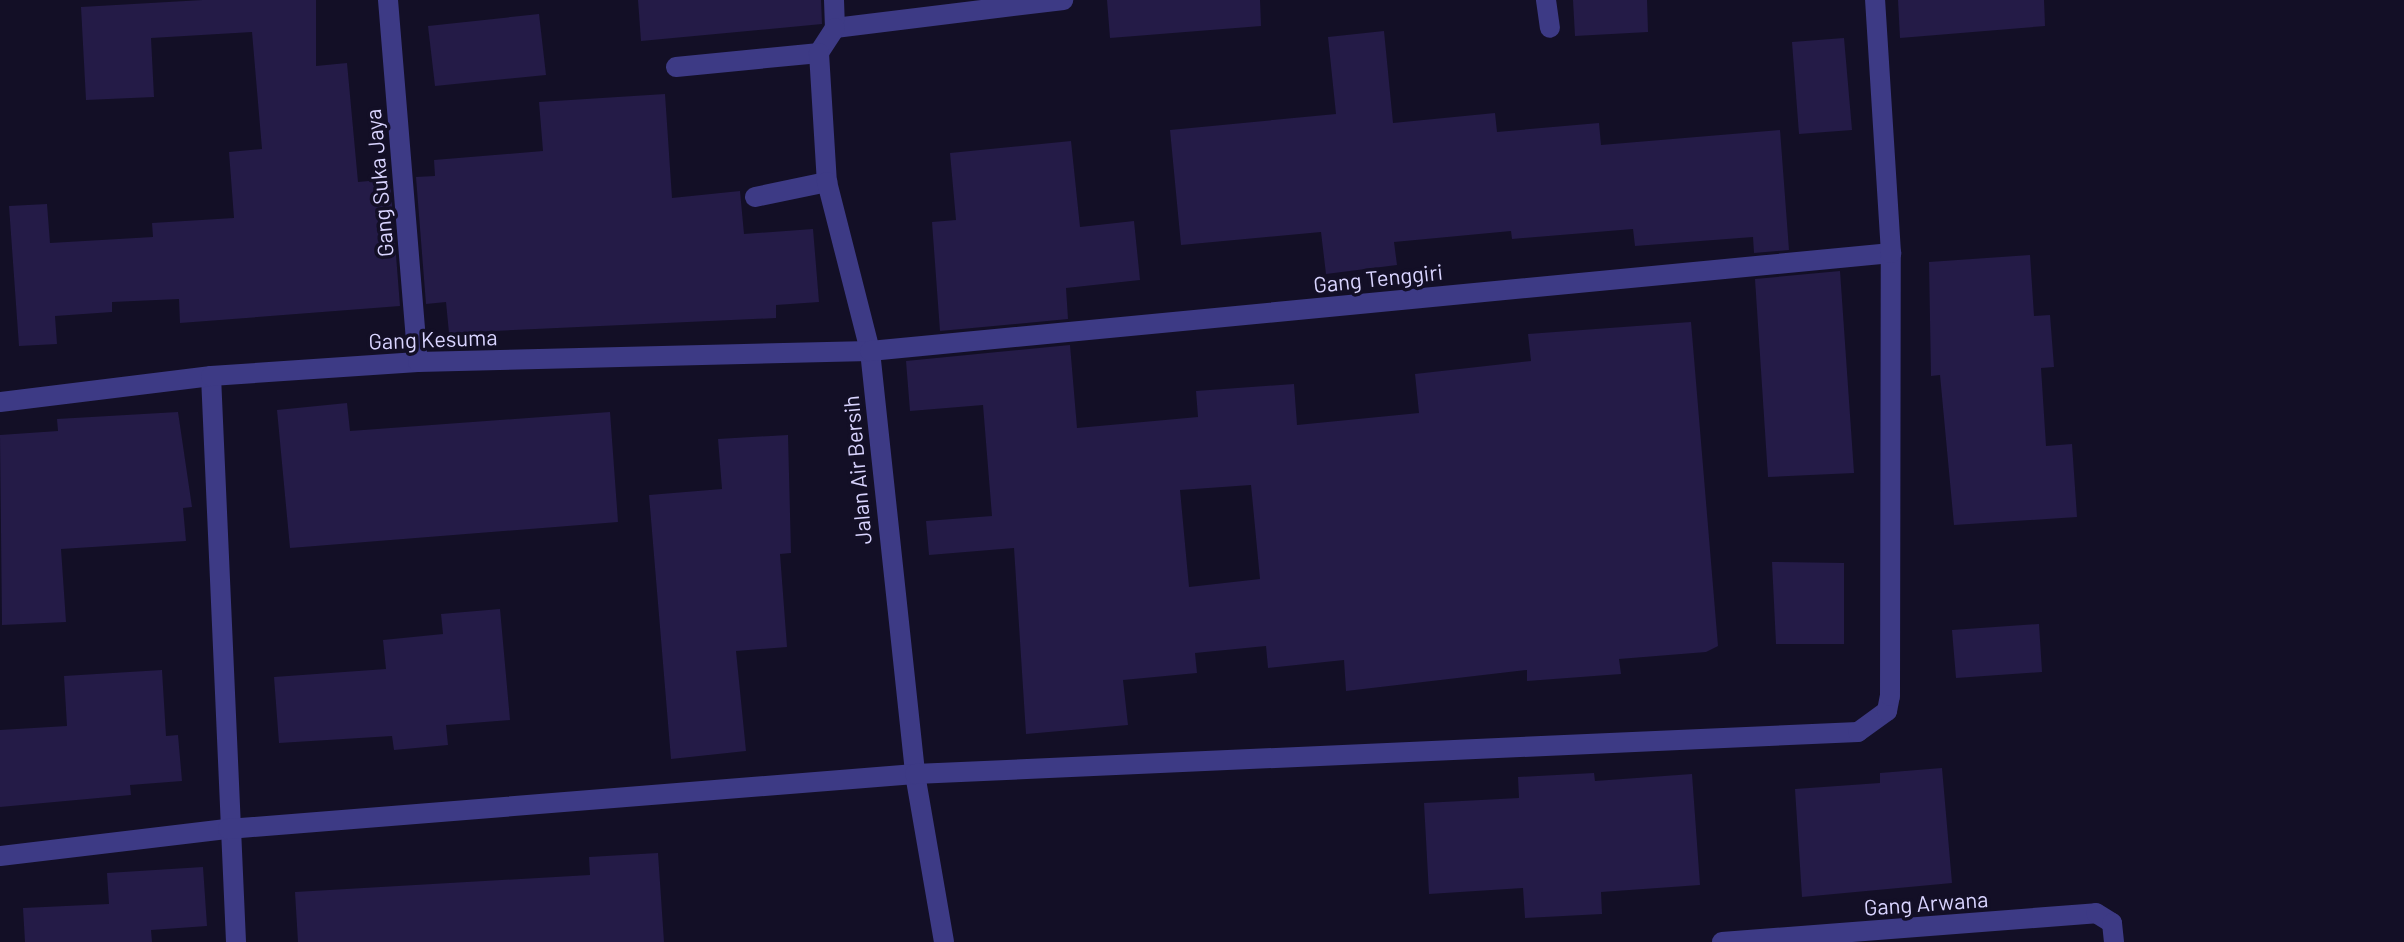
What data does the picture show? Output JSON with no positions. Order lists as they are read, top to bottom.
{
  "streets": {
    "street": [
      "Gang Suka Jaya",
      "Gang Tenggiri",
      "Gang Kesuma",
      "Jalan Air Bersih",
      "Gang Arwana"
    ]
  },
  "crossings": [
    ["Gang Suka Jaya", "Gang Kesuma"],
    ["Gang Tenggiri", "Gang Kesuma"],
    ["Gang Tenggiri", "Jalan Air Bersih"],
    ["Gang Kesuma", "Jalan Air Bersih"]
  ]
}
